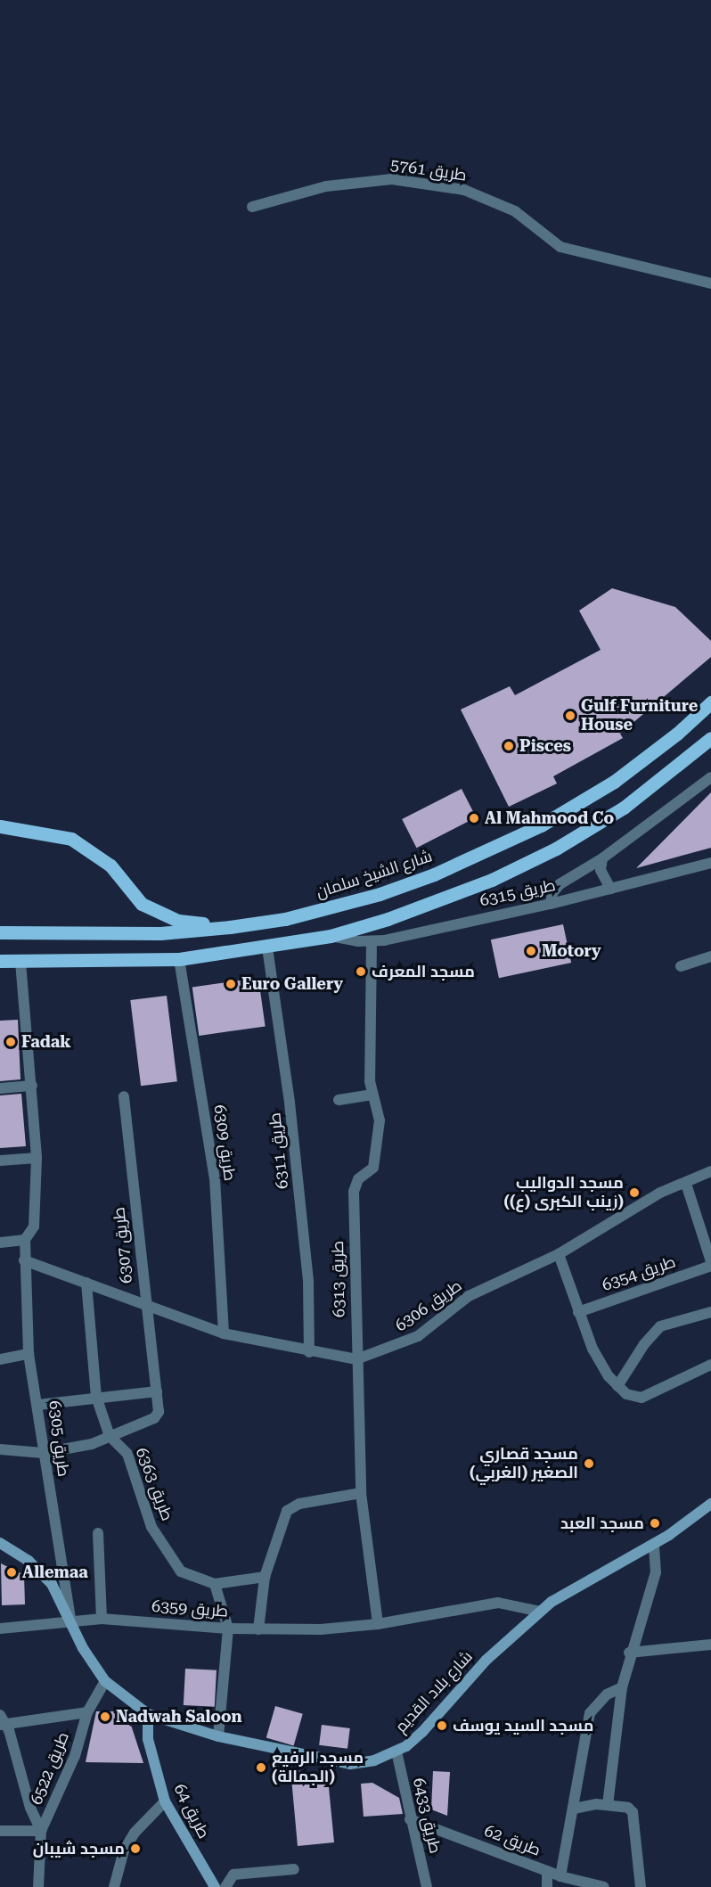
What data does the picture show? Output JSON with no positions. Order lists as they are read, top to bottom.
{
  "streets": {
    "main road": ["شارع الشيخ سلمان"],
    "street": [
      "طريق 5761",
      "طريق 6315",
      "طريق 6309",
      "طريق 6311",
      "طريق 6307",
      "طريق 6354",
      "طريق 6313",
      "طريق 6306",
      "طريق 6305",
      "طريق 6363",
      "طريق 6359",
      "شارع بلاد القديم",
      "طريق 6522",
      "طريق 64",
      "طريق 6433",
      "طريق 62"
    ]
  },
  "crossings": [
    ["طريق 6315", "طريق 6313"],
    ["طريق 6309", "طريق 6306"],
    ["طريق 6311", "طريق 6306"],
    ["طريق 6307", "طريق 6306"],
    ["طريق 6307", "طريق 6363"],
    ["طريق 6354", "طريق 6306"],
    ["طريق 6313", "طريق 6306"],
    ["طريق 6313", "طريق 6359"],
    ["طريق 6306", "طريق 6305"],
    ["طريق 6306", "طريق 6363"],
    ["طريق 6305", "طريق 6359"],
    ["طريق 6305", "شارع بلاد القديم"],
    ["طريق 6359", "شارع بلاد القديم"],
    ["شارع بلاد القديم", "طريق 6522"],
    ["شارع بلاد القديم", "طريق 64"],
    ["شارع بلاد القديم", "طريق 6433"],
    ["طريق 6433", "طريق 62"]
  ],
  "places": [
    "Gulf Furniture House",
    "Pisces",
    "Al Mahmood Co",
    "Motory",
    "مسجد المعرف",
    "Euro Gallery",
    "Fadak",
    "مسجد الدواليب (زينب الكبرى (ع))",
    "مسجد قصاري الصغير (الغربي)",
    "مسجد العبد",
    "Allemaa",
    "Nadwah Saloon",
    "مسجد السيد يوسف",
    "مسجد الرفيع (الجمالة)",
    "مسجد شيبان"
  ]
}
